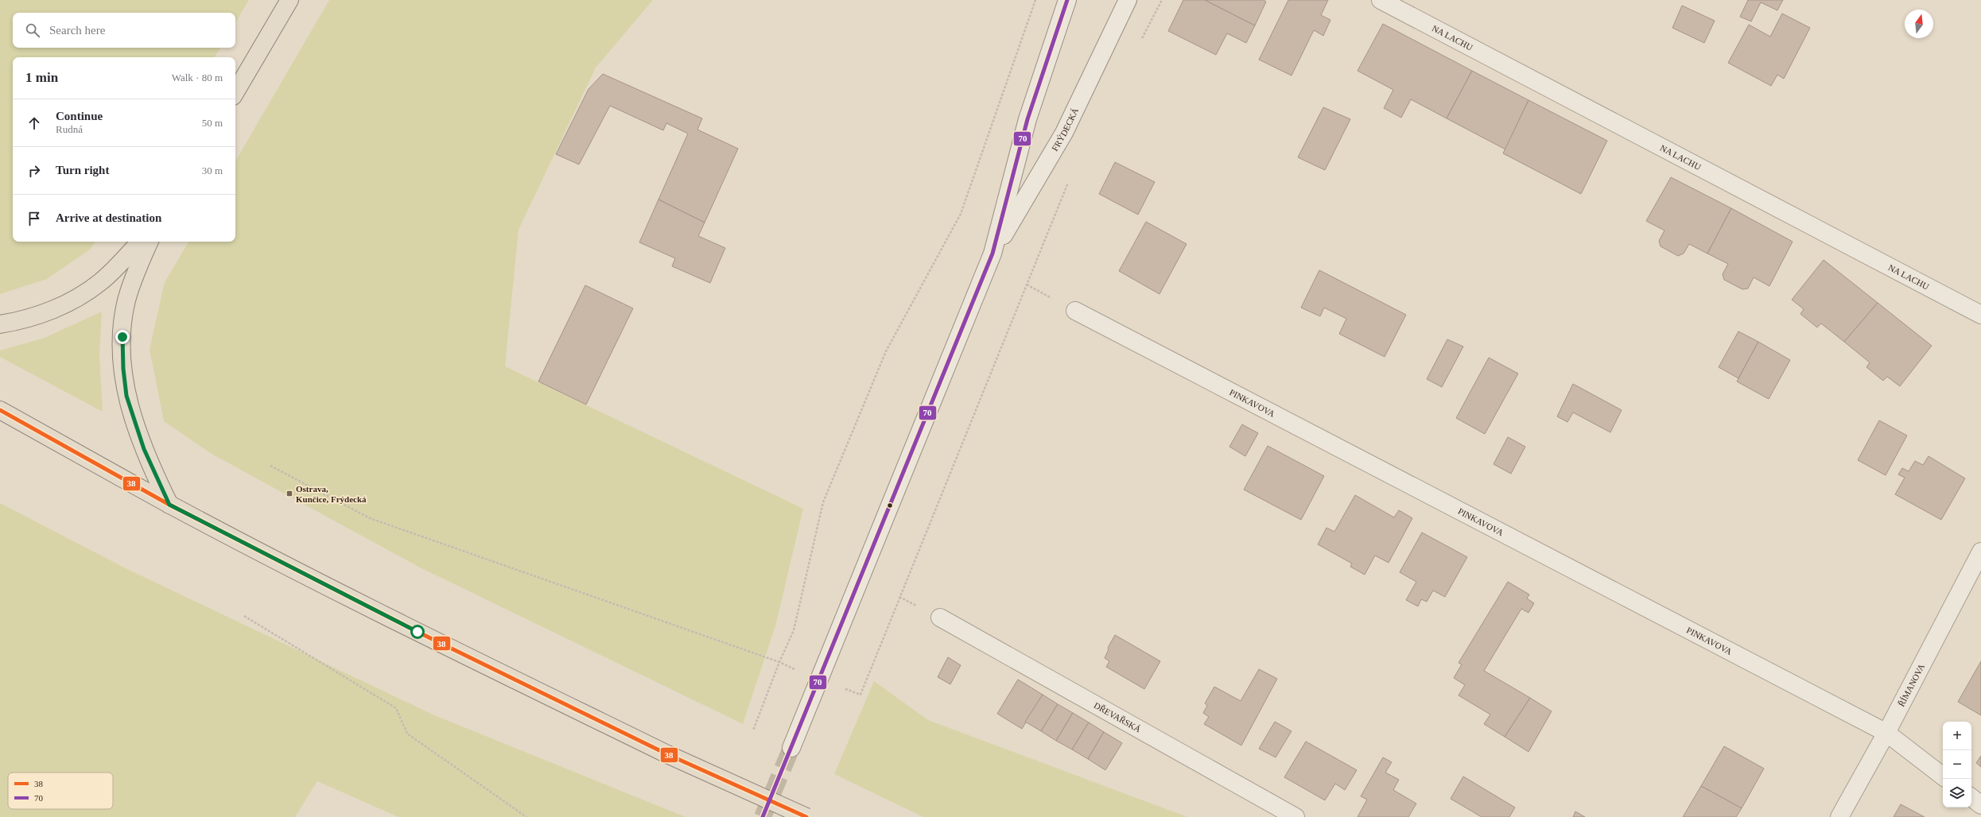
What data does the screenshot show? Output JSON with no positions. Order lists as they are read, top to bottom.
{
  "streets": {
    "street": [
      "NA LACHU",
      "FRÝDECKÁ",
      "PINKAVOVA",
      "ŘÍMANOVA",
      "DŘEVAŘSKÁ"
    ]
  },
  "crossings": [
    ["PINKAVOVA", "ŘÍMANOVA"]
  ],
  "places": {
    "transit": ["Ostrava, Kunčice, Frýdecká"]
  },
  "lines": ["transit line 70", "transit line 38"],
  "legend": ["38", "70"],
  "north": "top",
  "page": {
    "search": "Search here",
    "heading": ["1 min", "Walk · 80 m"],
    "list": [
      ["Continue", "Rudná", "50 m"],
      ["Turn right", "30 m"],
      "Arrive at destination"
    ],
    "map_buttons": ["+", "−"]
  }
}
